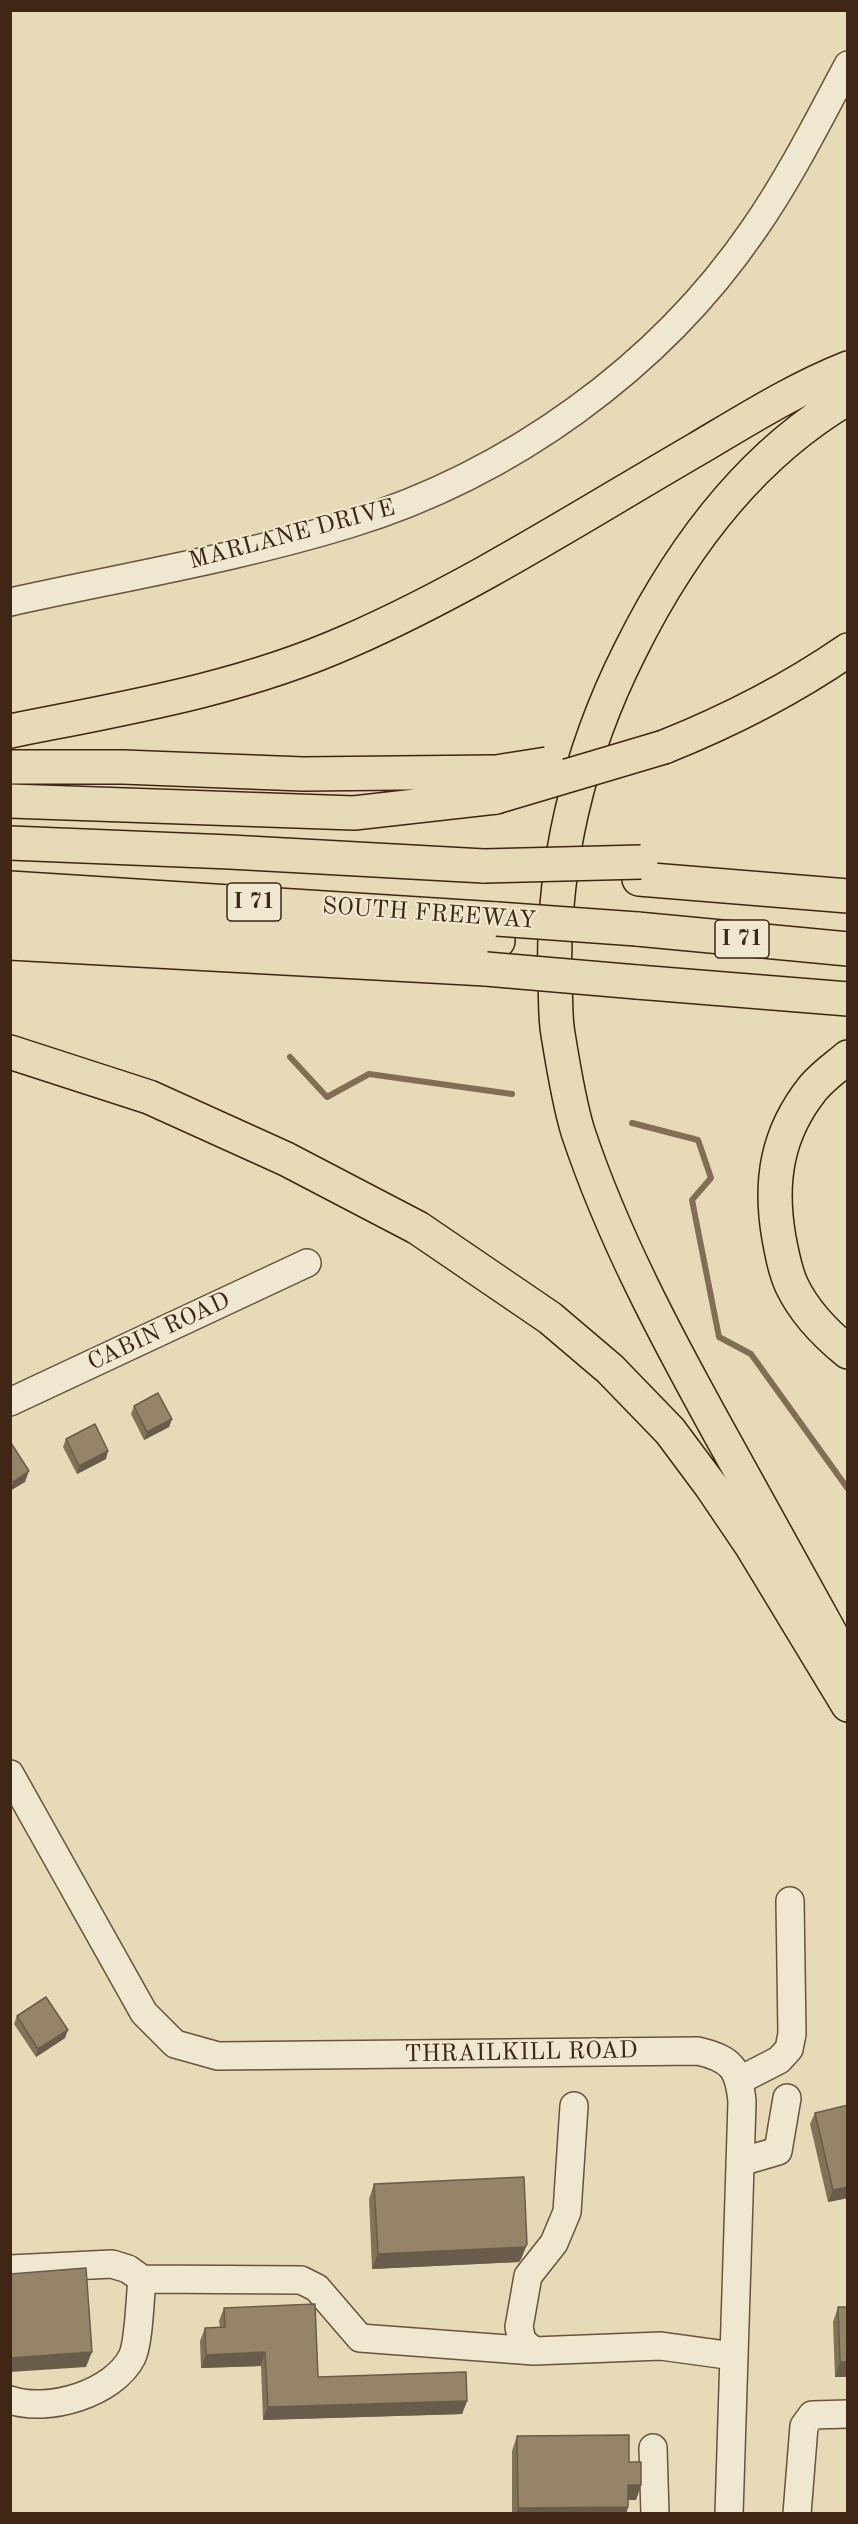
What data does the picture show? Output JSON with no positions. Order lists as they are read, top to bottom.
{
  "streets": {
    "highway": ["I 71", "SOUTH FREEWAY"],
    "street": ["MARLANE DRIVE", "CABIN ROAD", "THRAILKILL ROAD"]
  }
}
